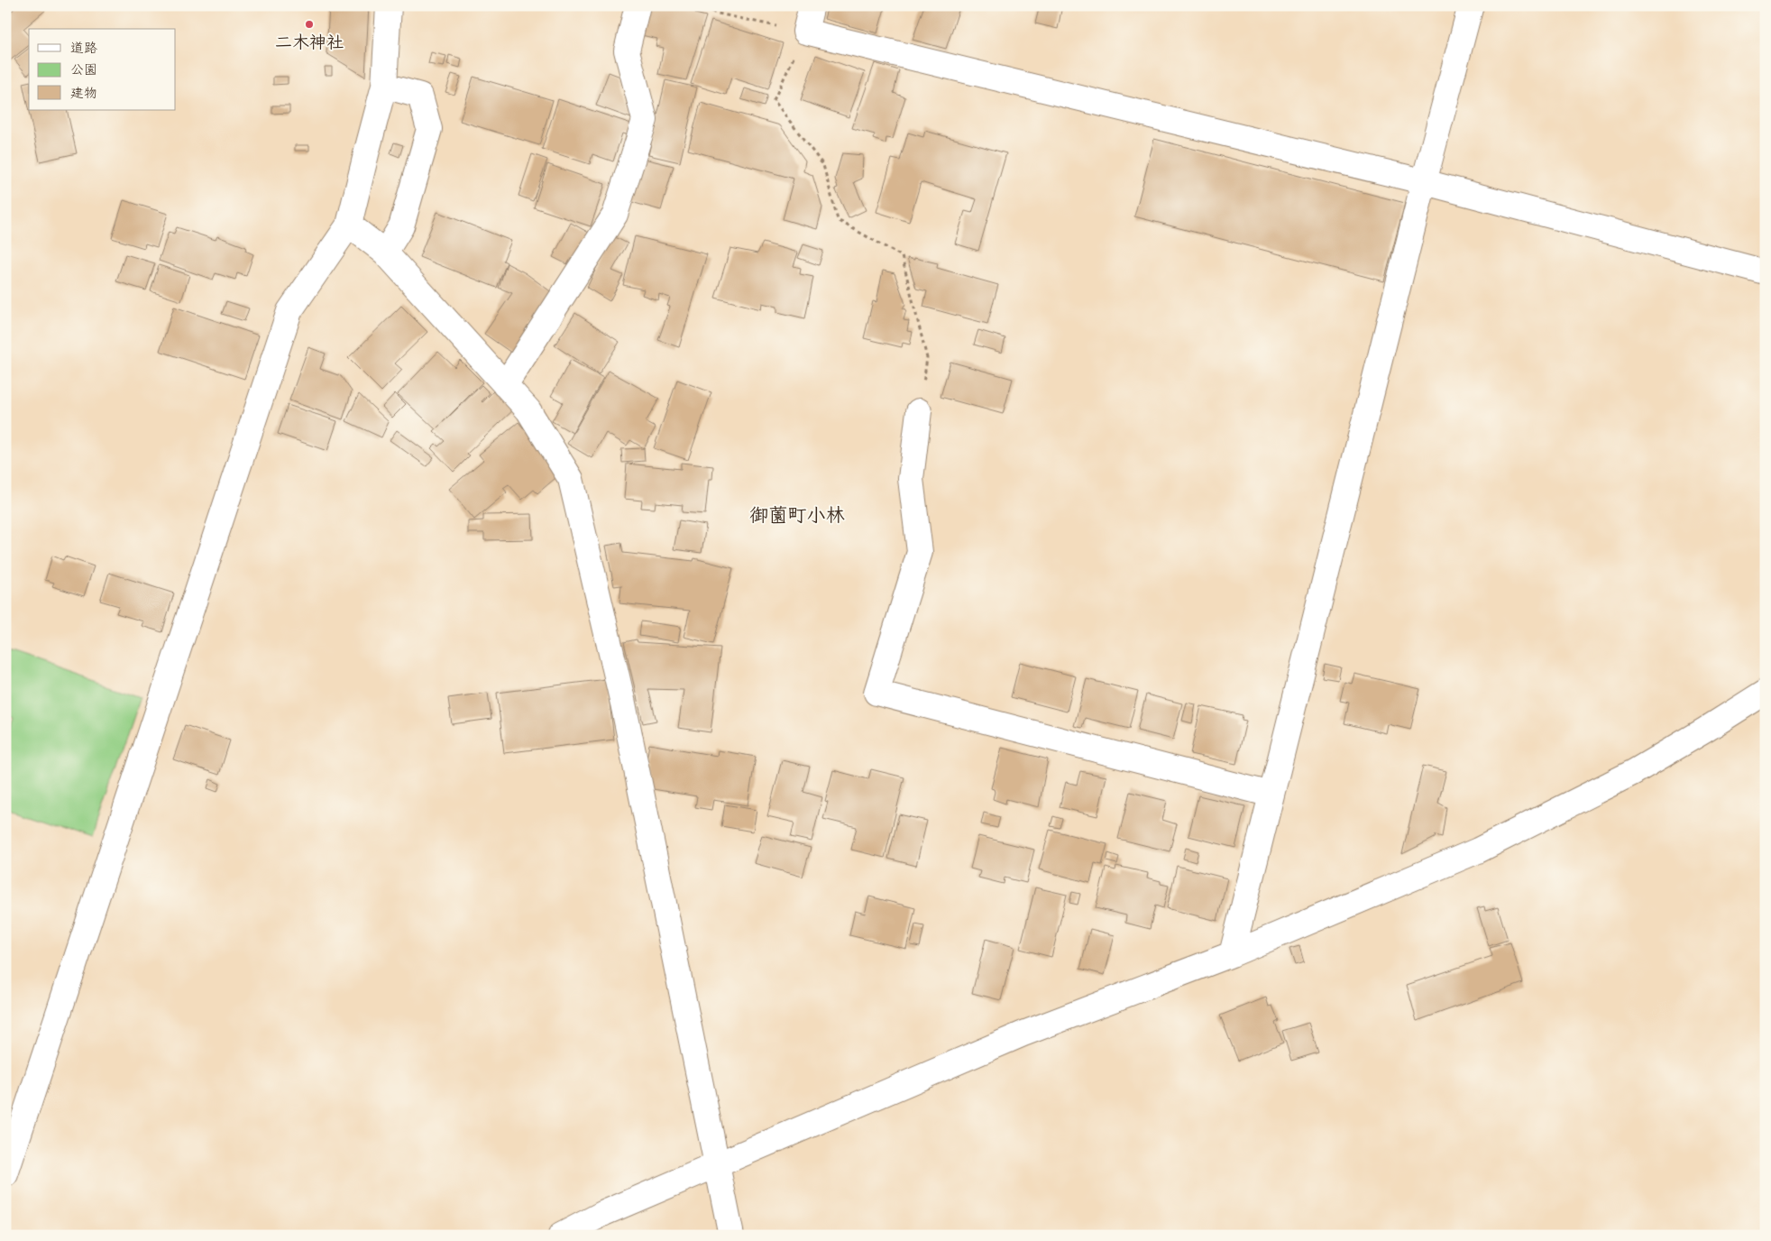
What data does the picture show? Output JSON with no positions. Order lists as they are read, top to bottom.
{
  "districts": ["御薗町小林"],
  "places": ["二木神社"],
  "legend": ["道路", "公園", "建物"]
}
